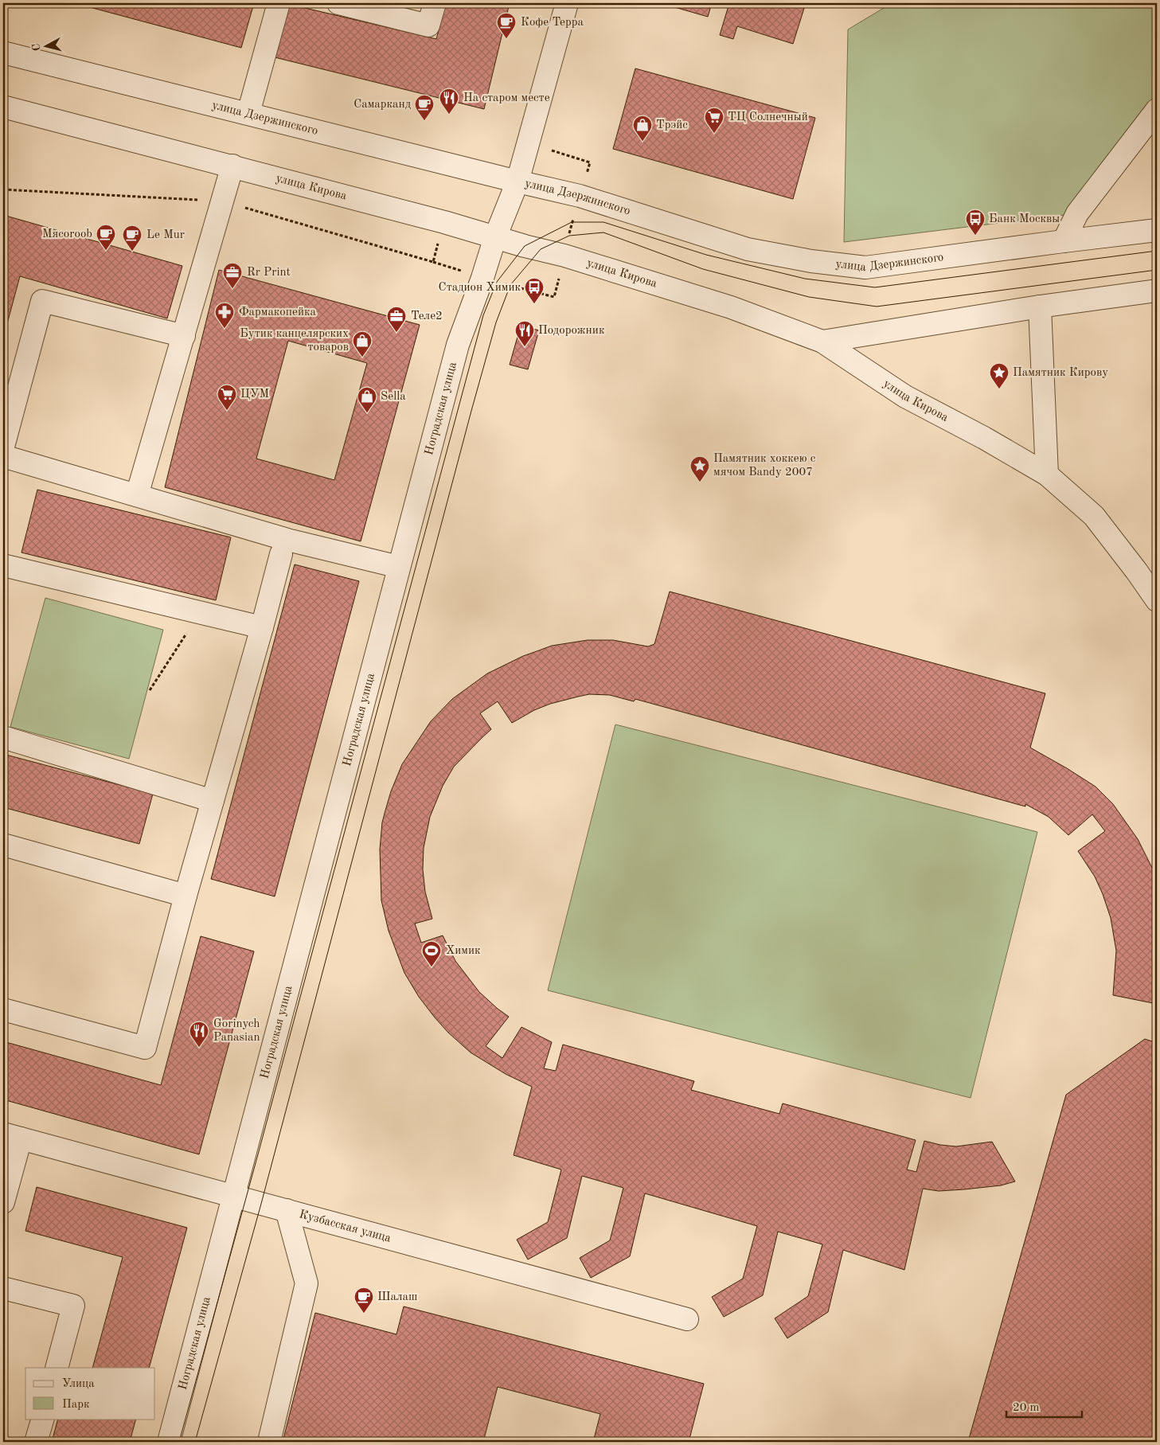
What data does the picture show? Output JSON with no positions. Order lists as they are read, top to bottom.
{
  "streets": {
    "street": [
      "улица Дзержинского",
      "улица Кирова",
      "Ноградская улица",
      "Кузбасская улица"
    ]
  },
  "crossings": [
    ["улица Дзержинского", "Ноградская улица"],
    ["улица Кирова", "Ноградская улица"],
    ["Ноградская улица", "Кузбасская улица"]
  ],
  "places": {
    "cafe": [
      "Кофе Терра",
      "Самарканд",
      "Мясоroob",
      "Le Mur",
      "Шалаш"
    ],
    "restaurant": ["На старом месте", "Подорожник", "Gorinych Panasian"],
    "supermarket": ["ТЦ Солнечный", "ЦУМ"],
    "shop": ["Трэйс", "Бутик канцелярских товаров", "Sella"],
    "bus stop": ["Банк Москвы", "Стадион Химик"],
    "office": ["Rr Print", "Теле2"],
    "pharmacy": ["Фармакопейка"],
    "place": ["Памятник Кирову", "Памятник хоккею с мячом Bandy 2007"],
    "sports": ["Химик"]
  },
  "legend": ["Улица", "Парк"],
  "scale_bar": "20 m",
  "north": "left"
}
